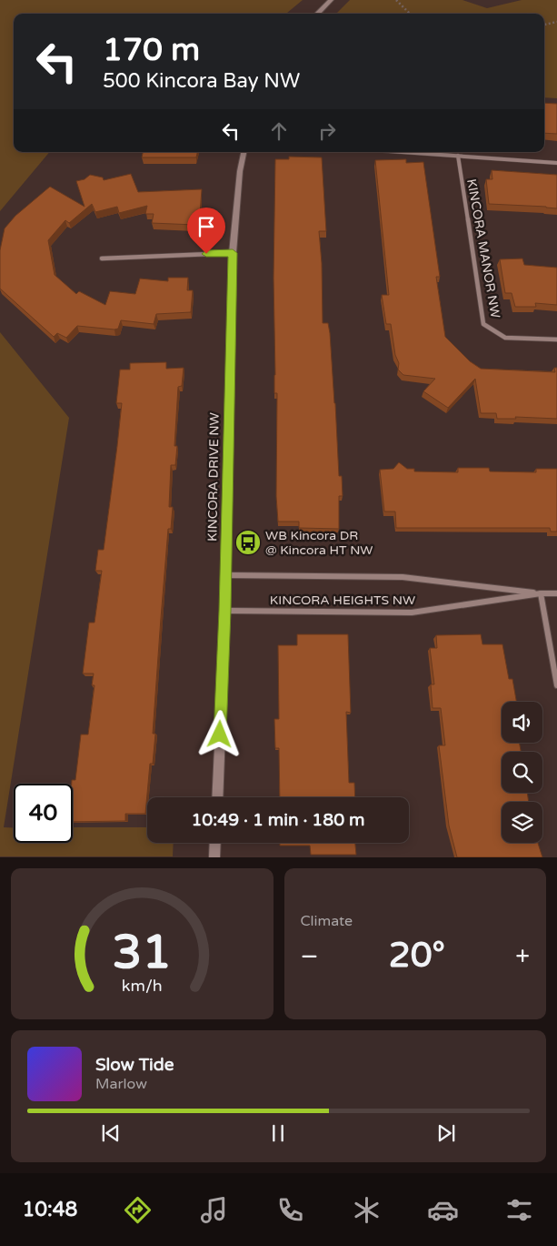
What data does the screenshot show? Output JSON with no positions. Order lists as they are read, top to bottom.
{
  "streets": {
    "street": ["KINCORA MANOR NW", "KINCORA DRIVE NW", "KINCORA HEIGHTS NW"]
  },
  "crossings": [
    ["KINCORA DRIVE NW", "KINCORA HEIGHTS NW"]
  ],
  "places": {
    "bus stop": ["WB Kincora DR @ Kincora HT NW"]
  },
  "page": {
    "turn": ["170 m", "500 Kincora Bay NW"],
    "limit": "40",
    "trip": "10:49 · 1 min · 180 m",
    "tile": "Climate",
    "heat": ["−", "20°", "+"],
    "song": ["Slow Tide", "Marlow"],
    "tabs": "10:48",
    "gauge": ["31", "km/h"]
  }
}
